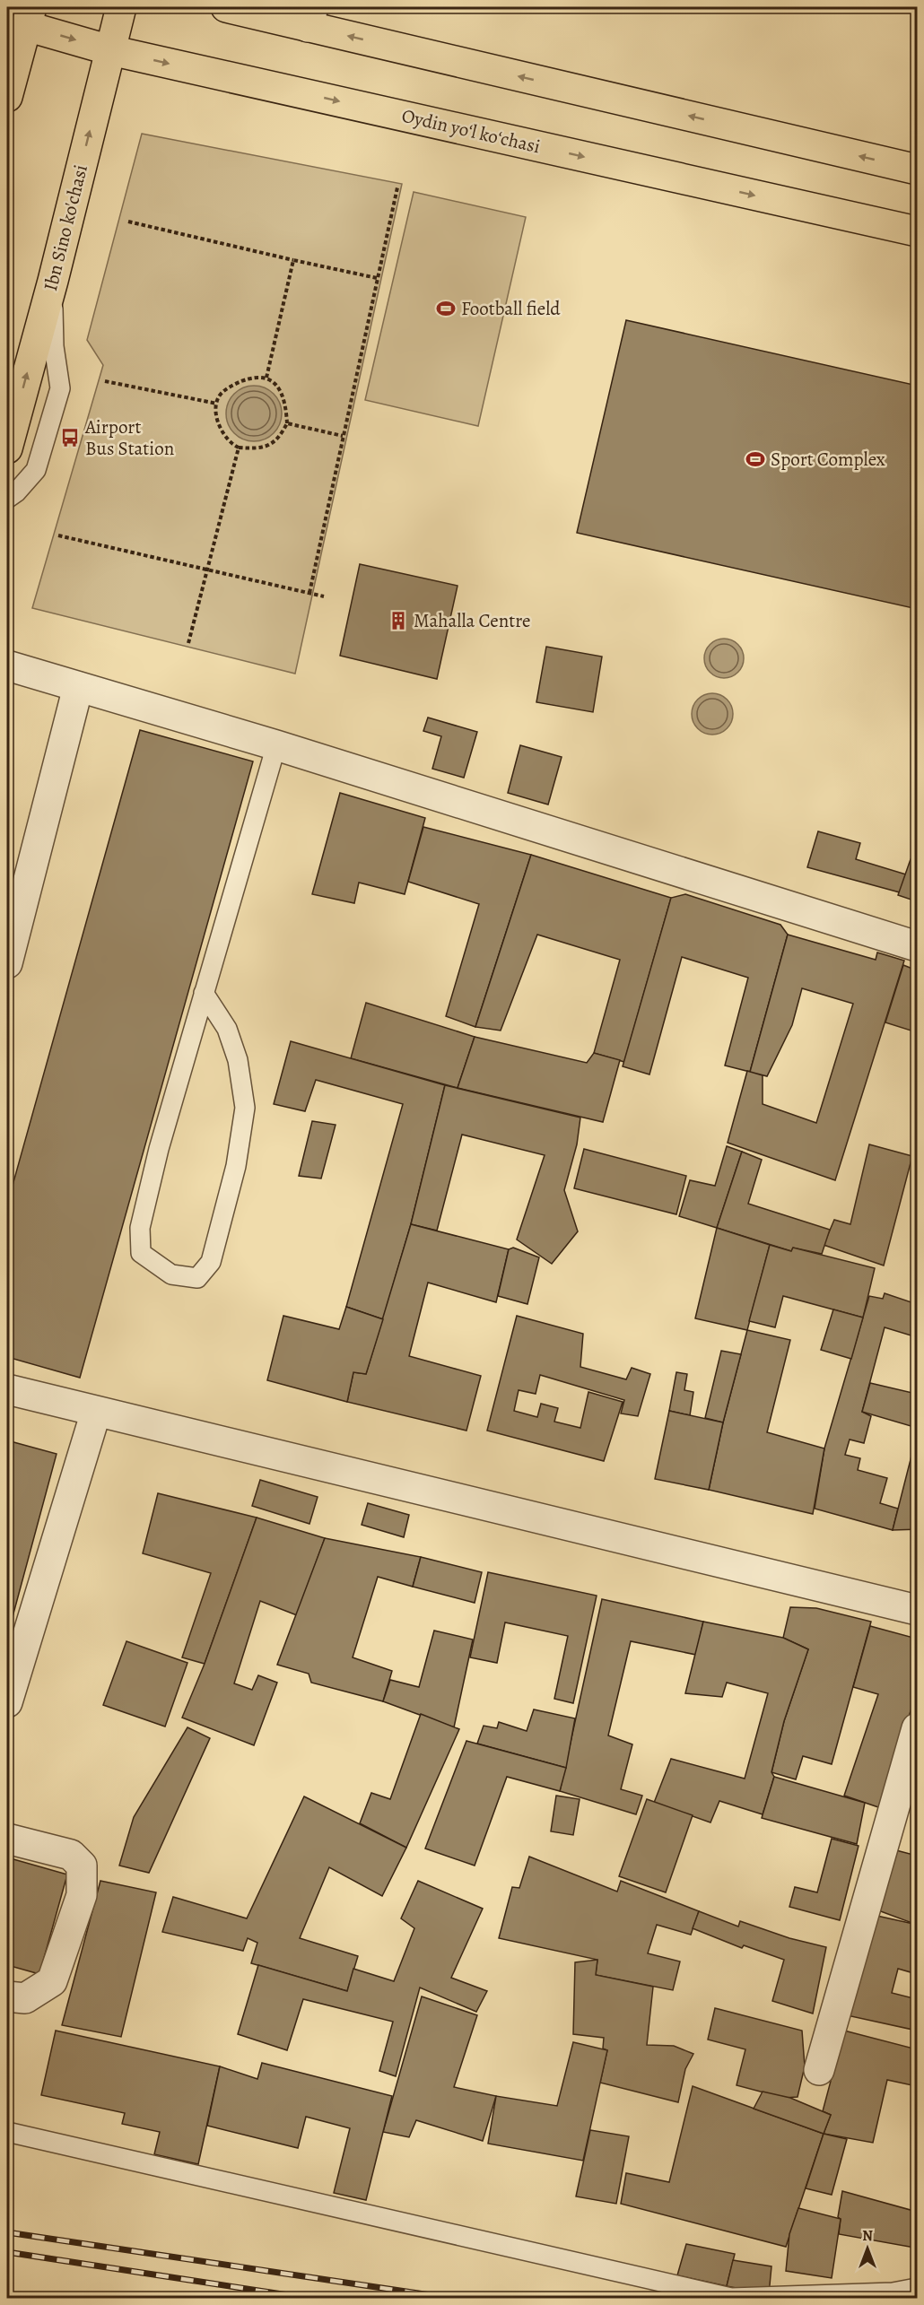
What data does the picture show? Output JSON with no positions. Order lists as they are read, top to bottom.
{
  "streets": {
    "main road": ["Oydin yoʻl koʻchasi", "Ibn Sino ko'chasi"]
  },
  "crossings": [
    ["Oydin yoʻl koʻchasi", "Ibn Sino ko'chasi"]
  ],
  "one_way": ["Ibn Sino ko'chasi"],
  "places": {
    "sports": ["Football field", "Sport Complex"],
    "bus stop": ["Airport Bus Station"],
    "building": ["Mahalla Centre"]
  },
  "north": "top"
}
